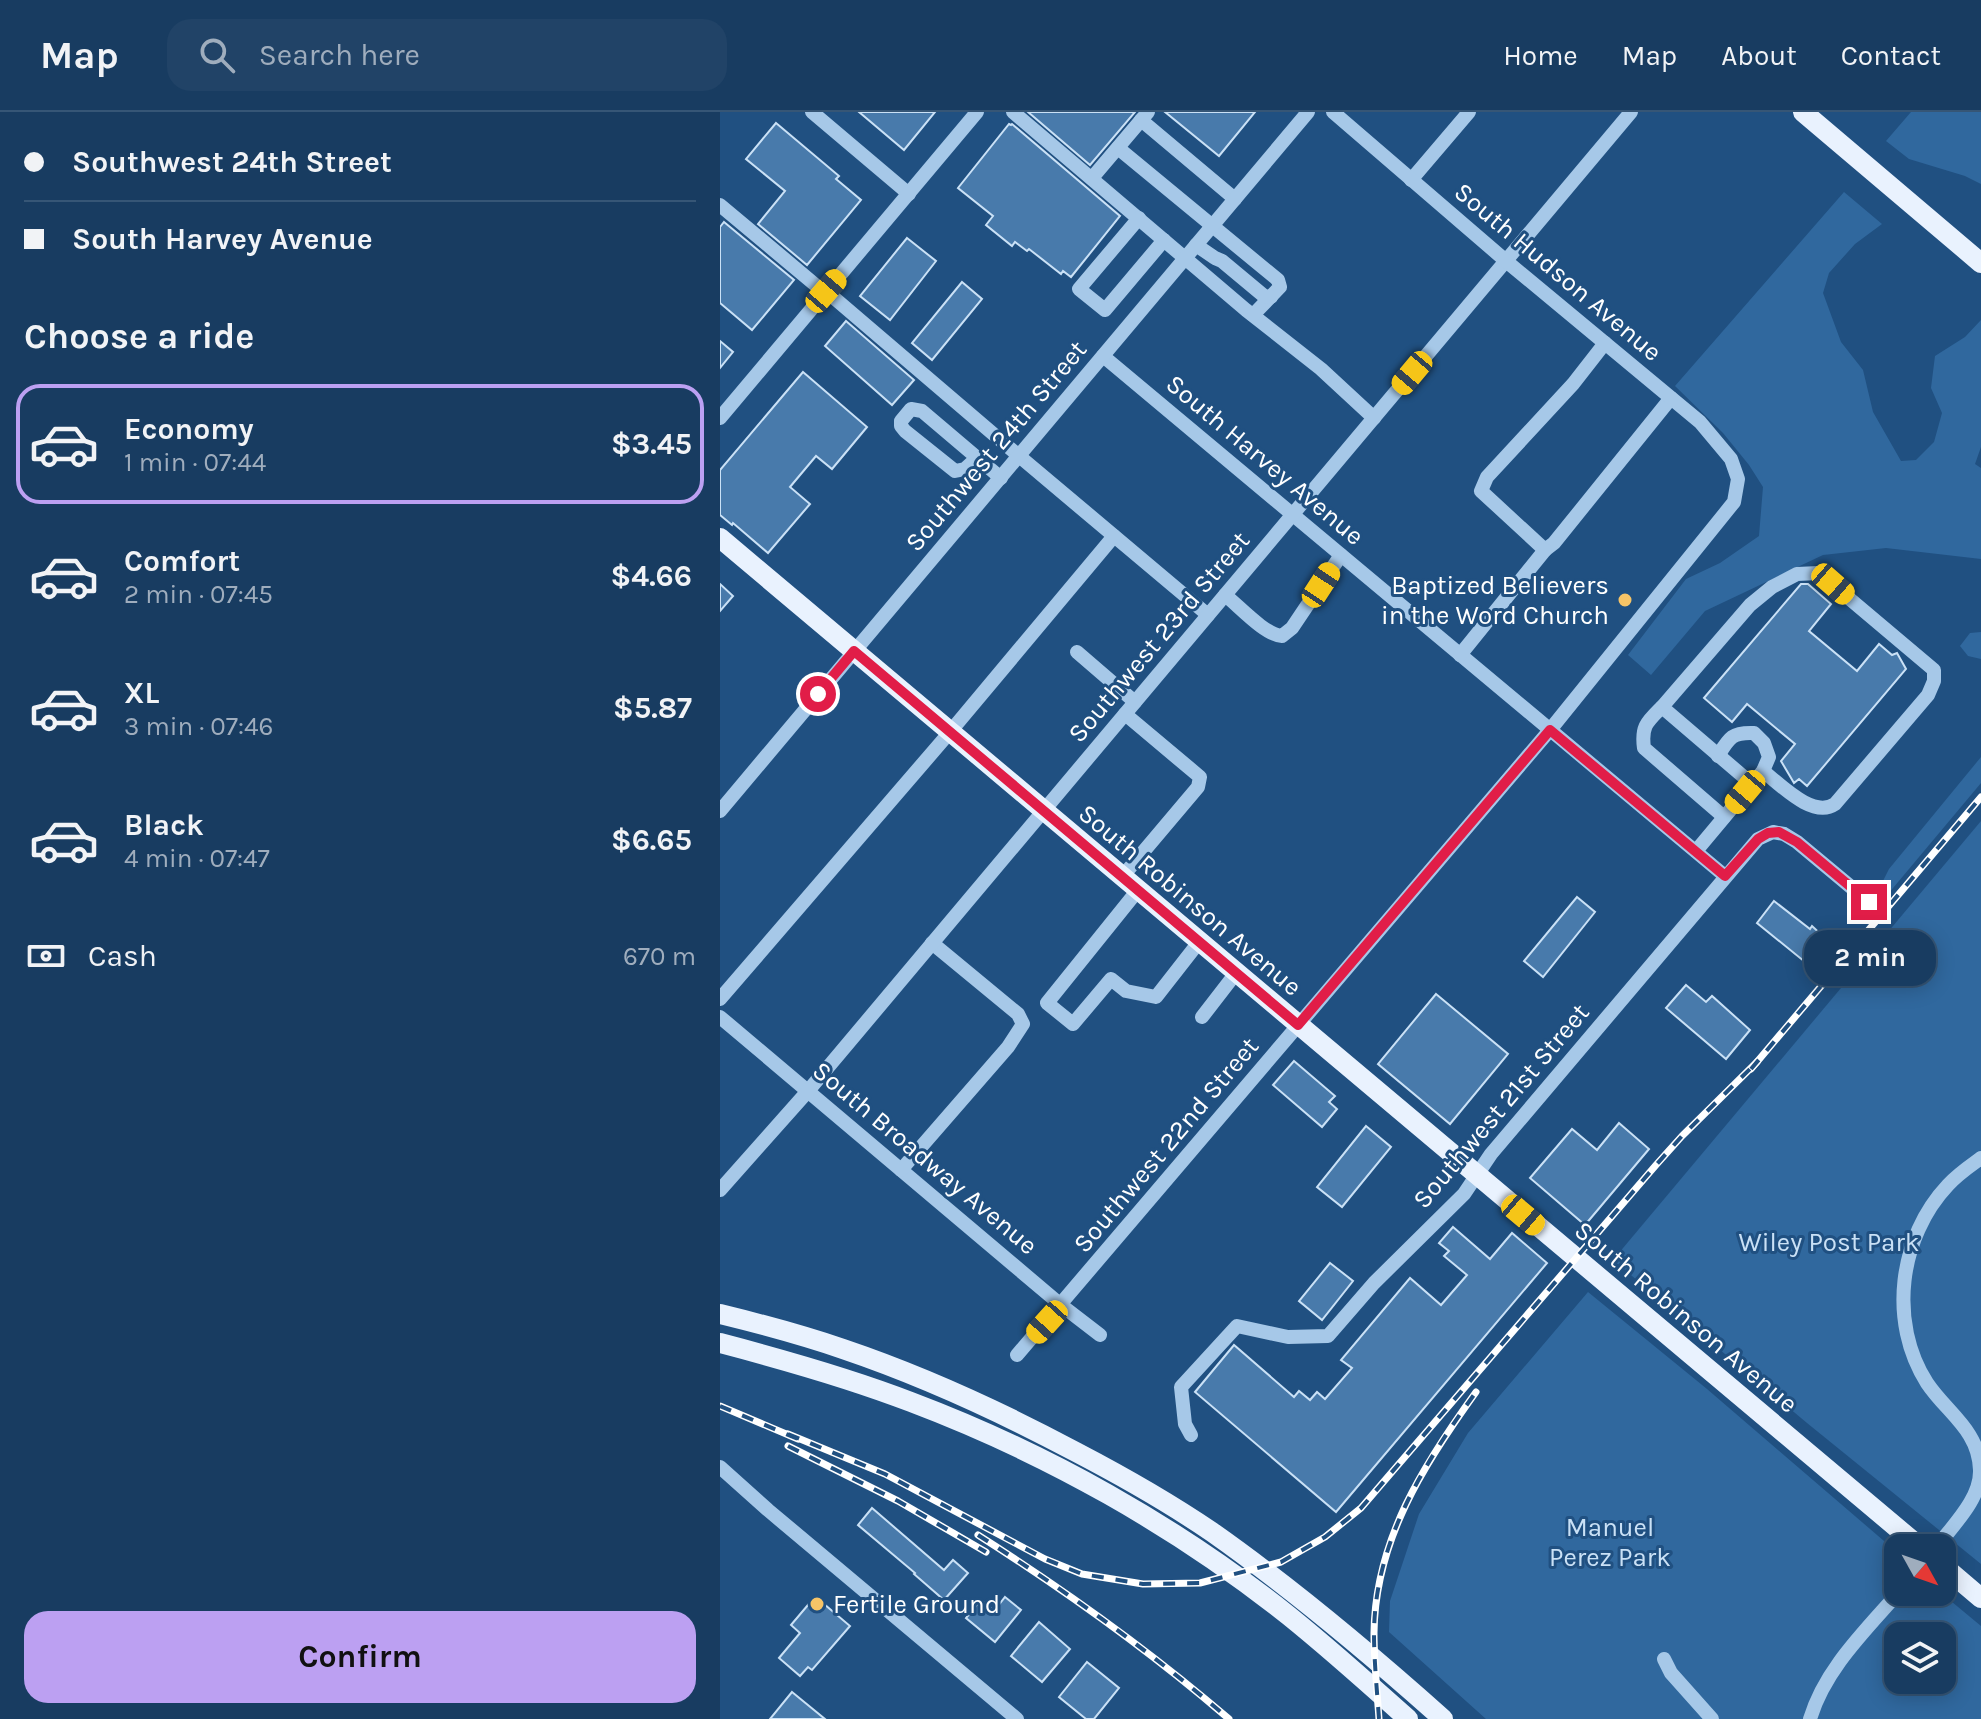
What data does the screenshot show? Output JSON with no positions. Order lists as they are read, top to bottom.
{
  "streets": {
    "main road": ["South Robinson Avenue"],
    "street": [
      "South Hudson Avenue",
      "Southwest 24th Street",
      "South Harvey Avenue",
      "Southwest 23rd Street",
      "Southwest 21st Street",
      "Southwest 22nd Street",
      "South Broadway Avenue"
    ]
  },
  "crossings": [
    ["South Hudson Avenue", "Southwest 23rd Street"],
    ["South Hudson Avenue", "Southwest 22nd Street"],
    ["Southwest 24th Street", "South Harvey Avenue"],
    ["Southwest 24th Street", "South Robinson Avenue"],
    ["South Harvey Avenue", "Southwest 23rd Street"],
    ["South Harvey Avenue", "Southwest 21st Street"],
    ["South Harvey Avenue", "Southwest 22nd Street"],
    ["Southwest 23rd Street", "South Robinson Avenue"],
    ["Southwest 23rd Street", "South Broadway Avenue"],
    ["South Robinson Avenue", "Southwest 21st Street"],
    ["South Robinson Avenue", "Southwest 22nd Street"],
    ["Southwest 22nd Street", "South Broadway Avenue"]
  ],
  "parks": ["Wiley Post Park", "Manuel Perez Park"],
  "places": ["Baptized Believers in the Word Church", "Fertile Ground"],
  "north": "bottom right",
  "page": {
    "header": "Map",
    "search": "Search here",
    "nav": [
      "Home",
      "Map",
      "About",
      "Contact"
    ],
    "banner": ["Southwest 24th Street", "South Harvey Avenue"],
    "heading": "Choose a ride",
    "list": [
      {
        "name": "Economy",
        "note": "1 min · 07:44",
        "value": "$3.45"
      },
      {
        "name": "Comfort",
        "note": "2 min · 07:45",
        "value": "$4.66"
      },
      {
        "name": "XL",
        "note": "3 min · 07:46",
        "value": "$5.87"
      },
      {
        "name": "Black",
        "note": "4 min · 07:47",
        "value": "$6.65"
      }
    ],
    "pay": ["Cash", "670 m"],
    "bubble": "2 min",
    "buttons": "Confirm"
  }
}
